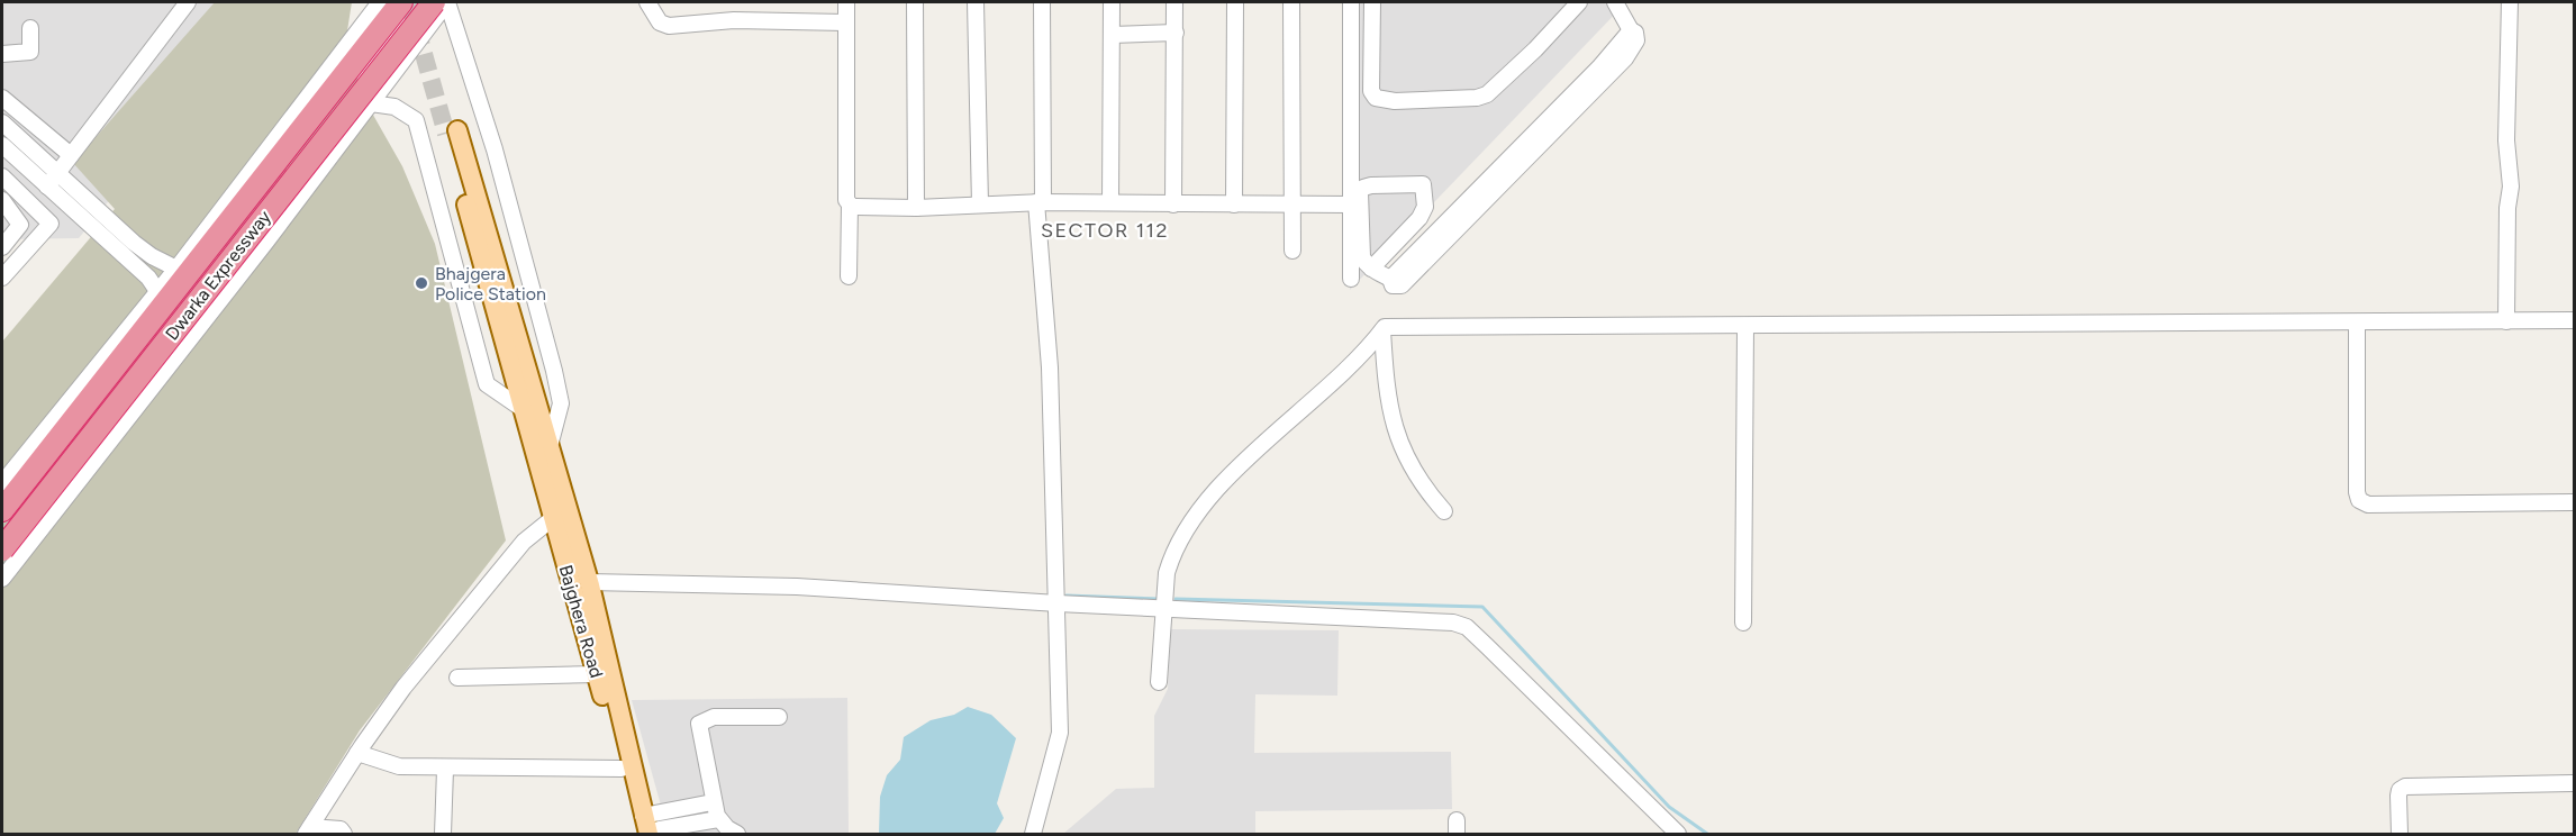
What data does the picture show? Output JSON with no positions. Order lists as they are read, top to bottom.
{
  "streets": {
    "highway": ["Dwarka Expressway"],
    "main road": ["Bajghera Road"]
  },
  "districts": ["SECTOR 112"],
  "places": ["Bhajgera Police Station"]
}
